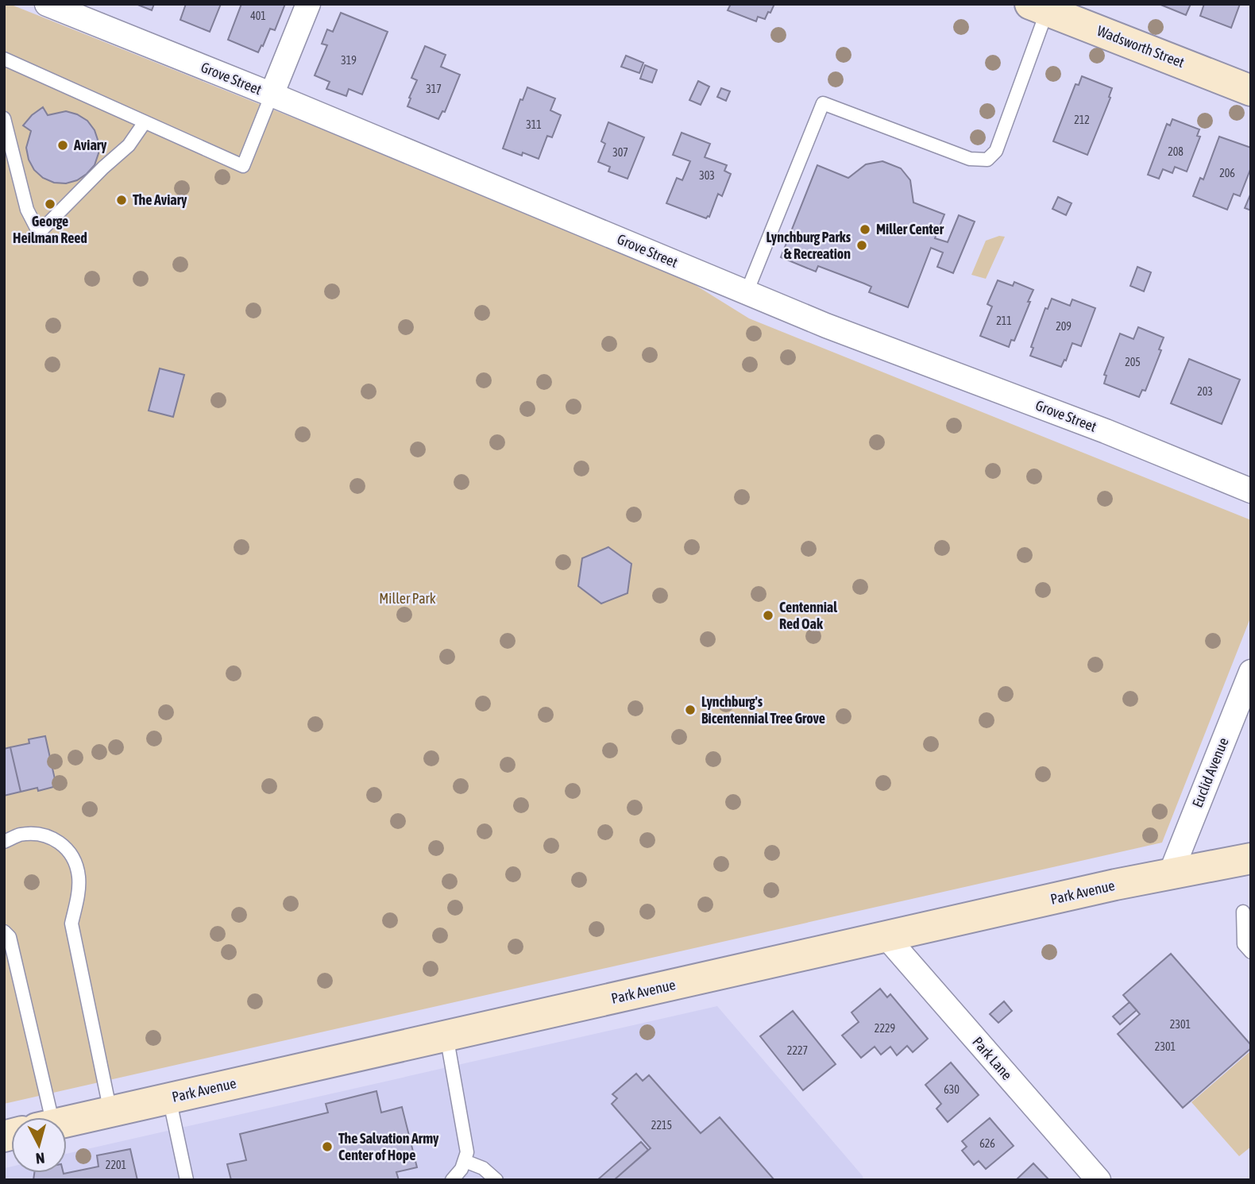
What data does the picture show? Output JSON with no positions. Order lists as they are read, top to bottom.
{
  "streets": {
    "main road": ["Wadsworth Street", "Park Avenue"],
    "street": ["Grove Street", "Euclid Avenue", "Park Lane"]
  },
  "crossings": [
    ["Euclid Avenue", "Park Avenue"],
    ["Park Avenue", "Park Lane"]
  ],
  "parks": ["Miller Park"],
  "places": [
    "Aviary",
    "The Aviary",
    "George Heilman Reed",
    "Miller Center",
    "Lynchburg Parks & Recreation",
    "Centennial Red Oak",
    "Lynchburg's Bicentennial Tree Grove",
    "The Salvation Army Center of Hope"
  ],
  "house_numbers": [
    "401",
    "319",
    "317",
    "212",
    "311",
    "208",
    "307",
    "206",
    "303",
    "211",
    "209",
    "205",
    "203",
    "2301",
    "2229",
    "2301",
    "2227",
    "630",
    "2215",
    "626",
    "2201"
  ],
  "north": "bottom"
}
